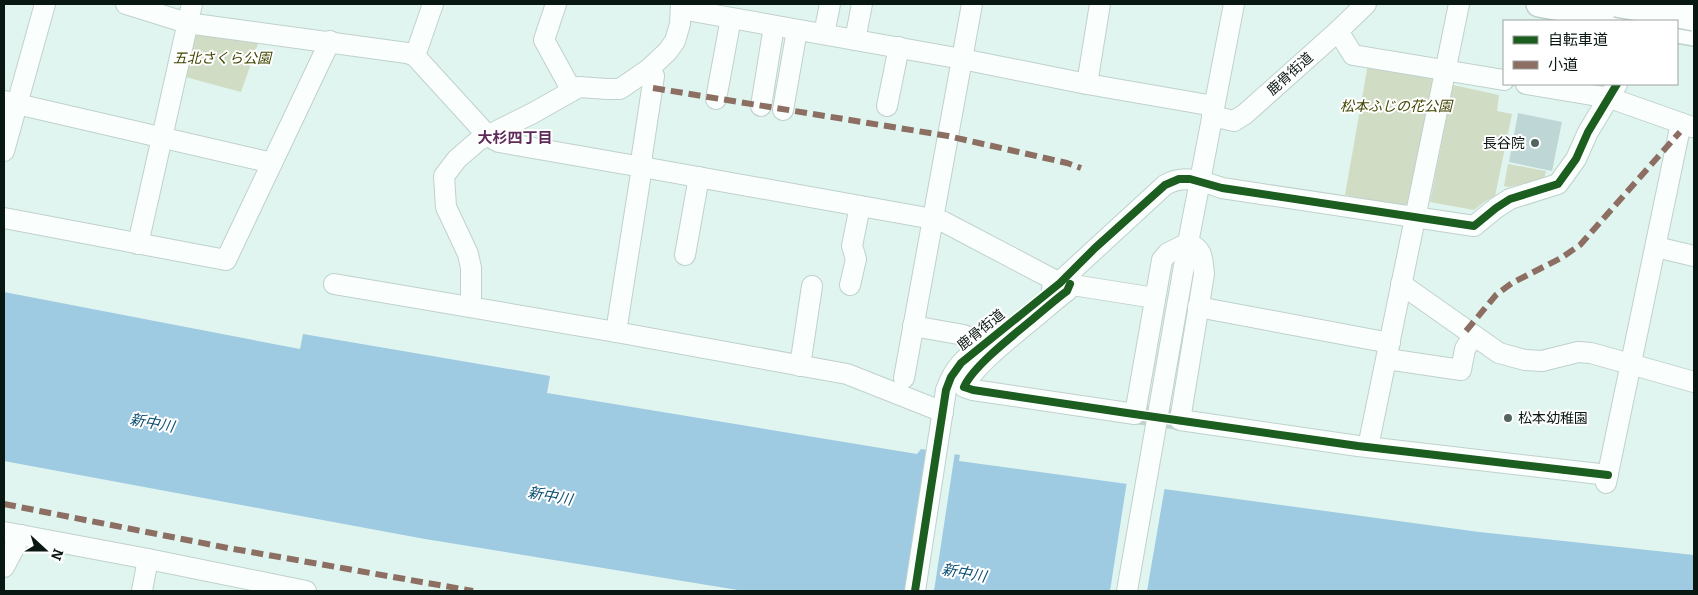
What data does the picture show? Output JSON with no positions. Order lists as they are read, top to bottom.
{
  "streets": {
    "street": ["鹿骨街道"]
  },
  "districts": ["大杉四丁目"],
  "water": ["新中川"],
  "parks": ["五北さくら公園", "松本ふじの花公園"],
  "places": ["長谷院", "松本幼稚園"],
  "legend": ["自転車道", "小道"],
  "north": "right"
}
